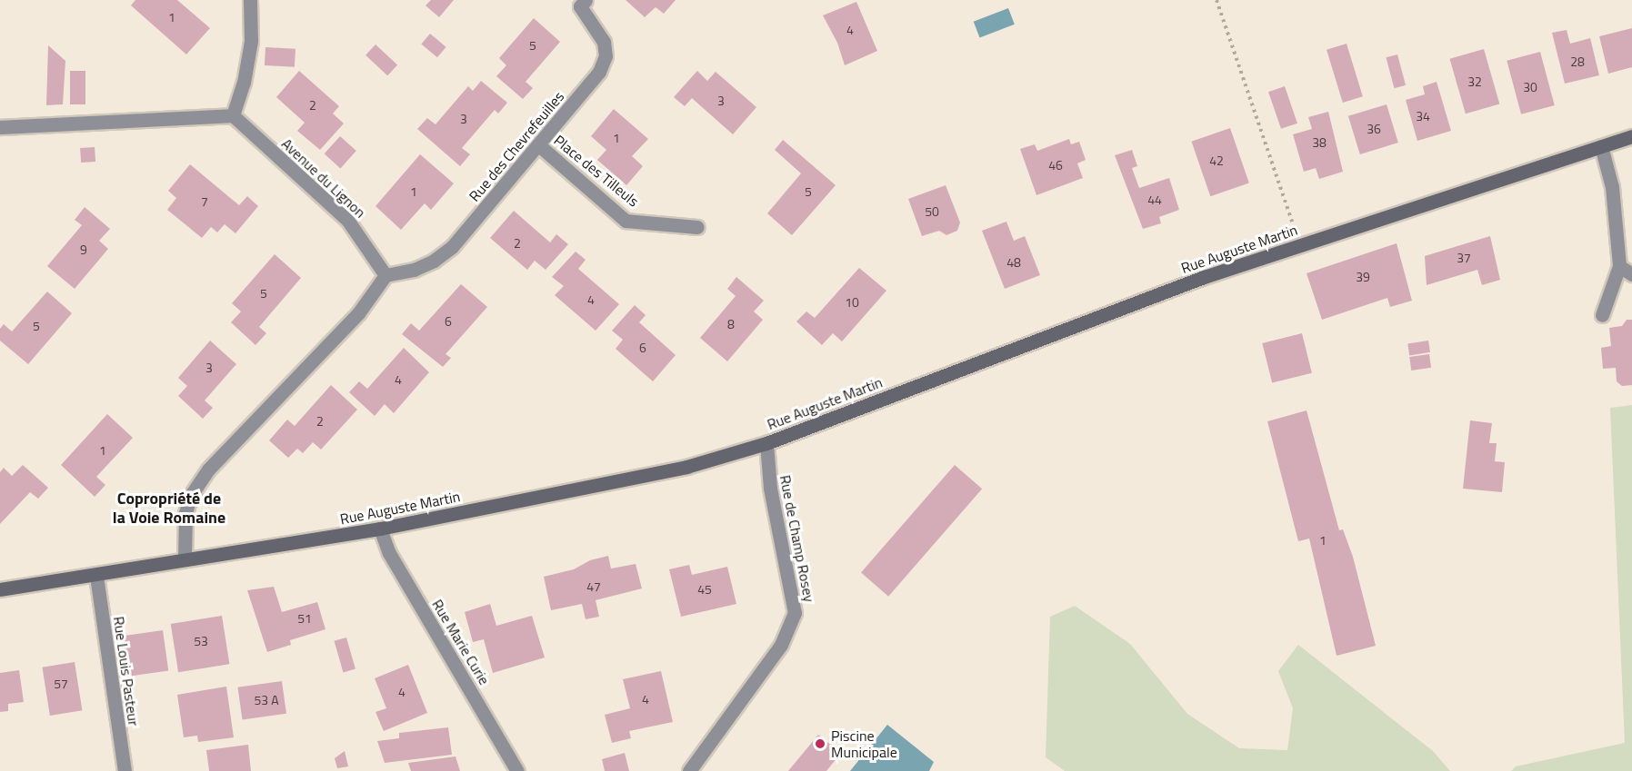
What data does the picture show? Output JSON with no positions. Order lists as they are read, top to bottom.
{
  "streets": {
    "main road": ["Rue Auguste Martin"],
    "street": [
      "Rue des Chevrefeuilles",
      "Place des Tilleuls",
      "Avenue du Lignon",
      "Rue de Champ Rosey",
      "Rue Marie Curie",
      "Rue Louis Pasteur"
    ]
  },
  "crossings": [
    ["Rue des Chevrefeuilles", "Place des Tilleuls"],
    ["Rue des Chevrefeuilles", "Avenue du Lignon"],
    ["Rue Auguste Martin", "Rue de Champ Rosey"],
    ["Rue Auguste Martin", "Rue Marie Curie"],
    ["Rue Auguste Martin", "Rue Louis Pasteur"]
  ],
  "districts": ["Copropriété de la Voie Romaine"],
  "places": ["Piscine Municipale"],
  "house_numbers": [
    "1",
    "4",
    "5",
    "28",
    "32",
    "30",
    "3",
    "2",
    "34",
    "3",
    "36",
    "1",
    "38",
    "42",
    "46",
    "1",
    "5",
    "44",
    "7",
    "50",
    "2",
    "9",
    "37",
    "48",
    "39",
    "5",
    "4",
    "10",
    "6",
    "8",
    "5",
    "6",
    "3",
    "4",
    "2",
    "1",
    "1",
    "47",
    "45",
    "51",
    "53",
    "57",
    "4",
    "4",
    "53 A"
  ]
}
